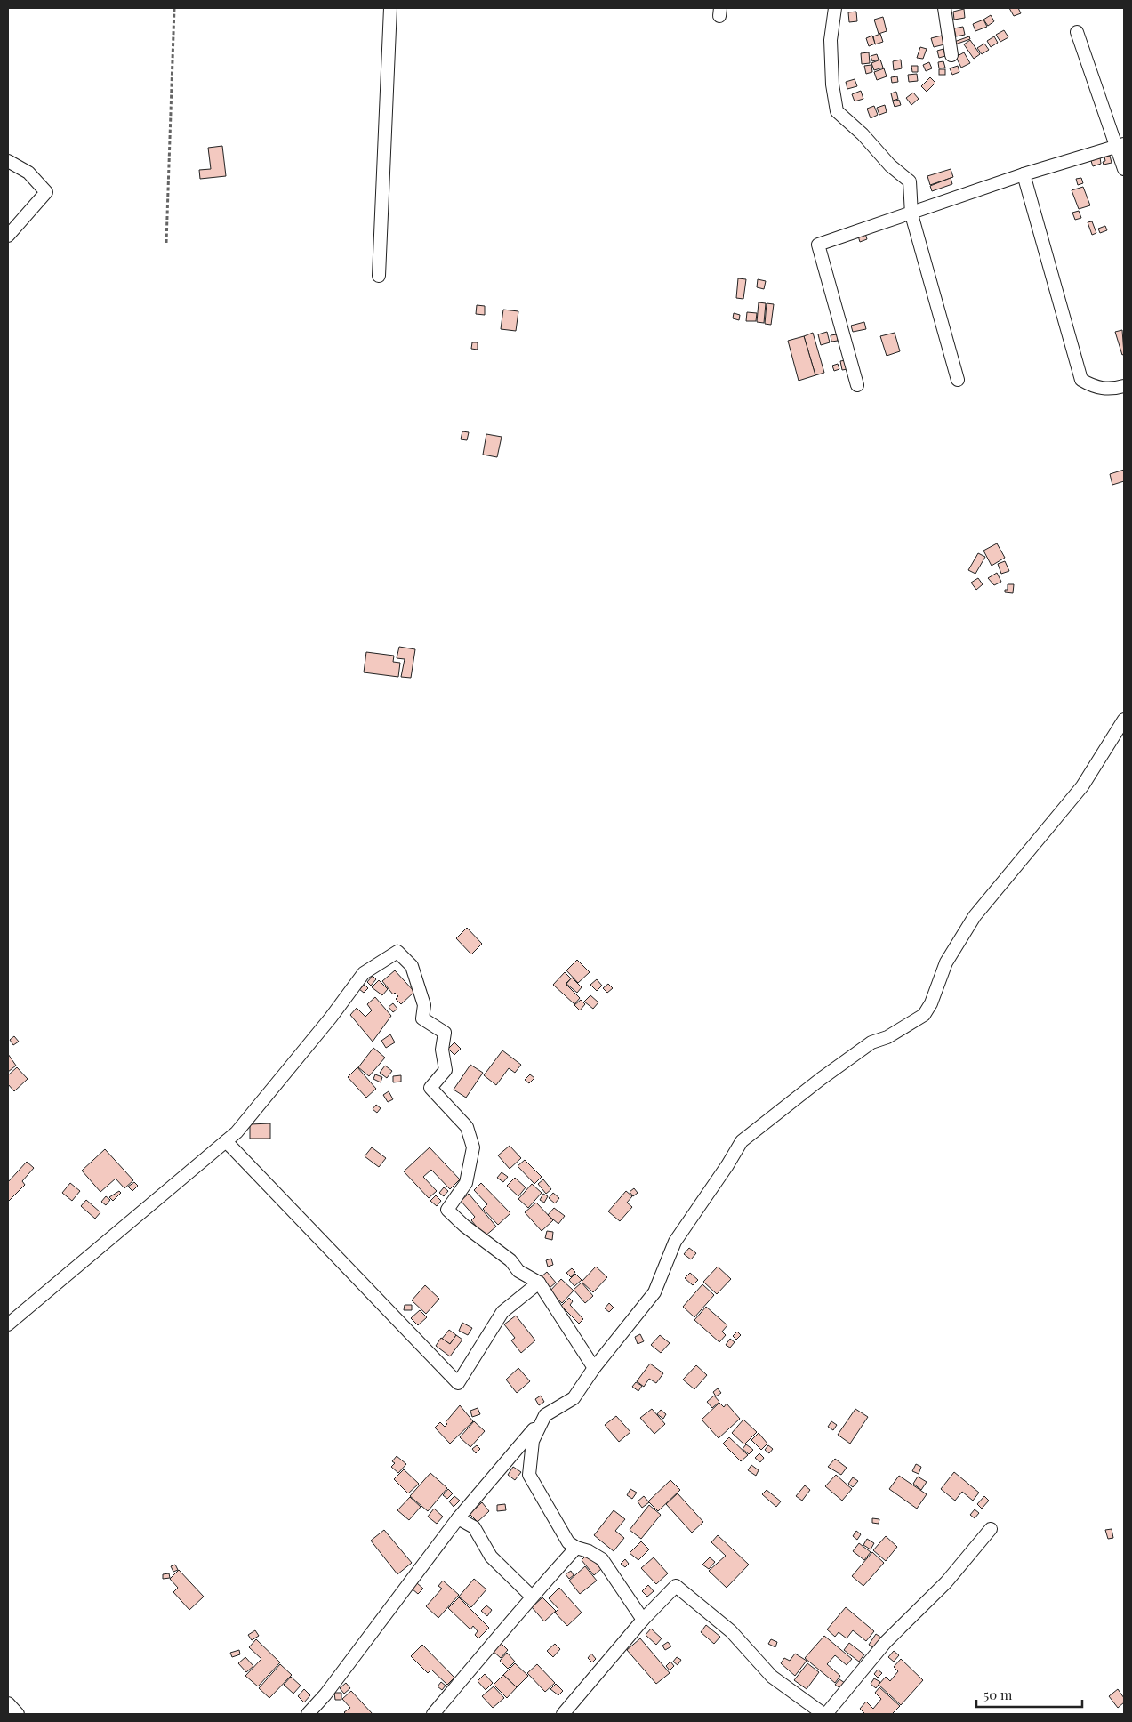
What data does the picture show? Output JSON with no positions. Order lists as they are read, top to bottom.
{
  "scale_bar": "50 m"
}
